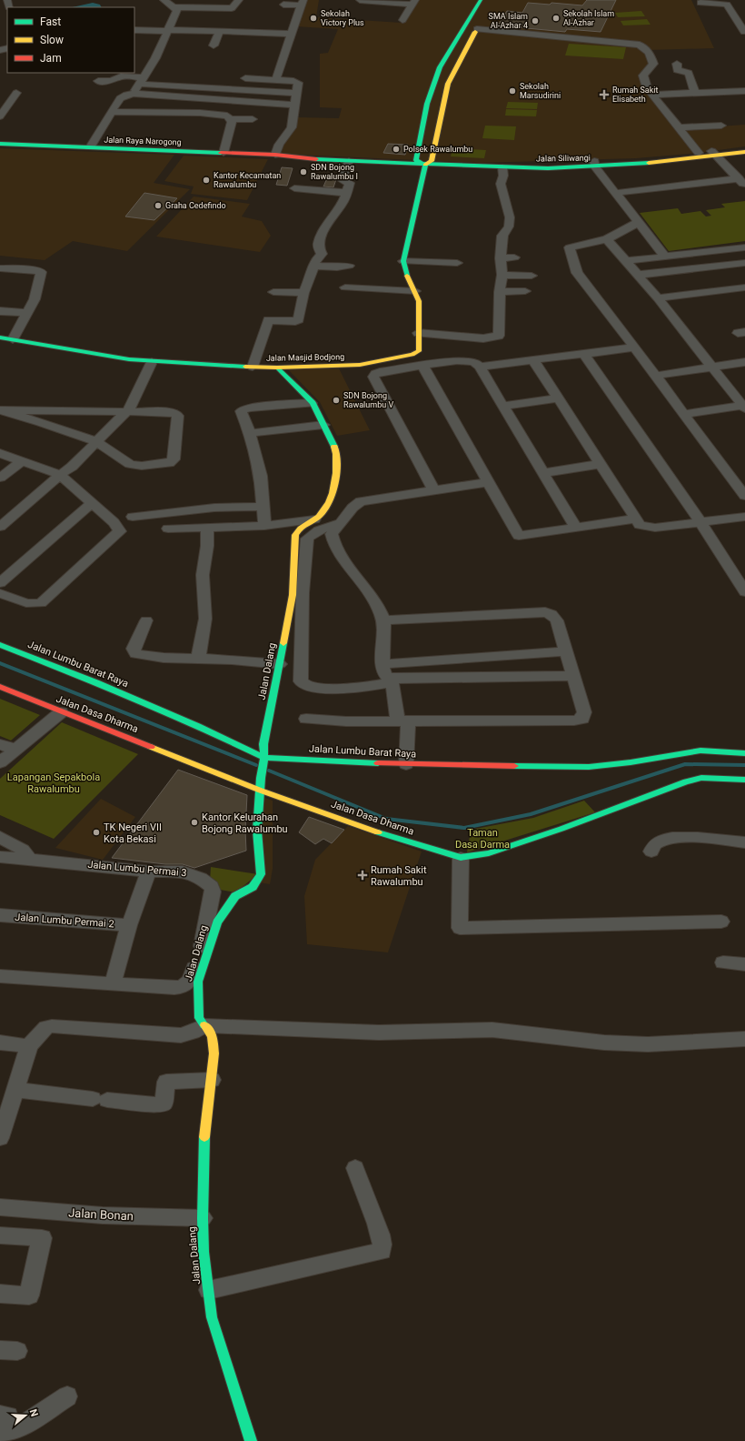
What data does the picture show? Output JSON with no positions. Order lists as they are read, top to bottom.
{
  "streets": {
    "street": [
      "Jalan Raya Narogong",
      "Jalan Siliwangi",
      "Jalan Masjid Bodjong",
      "Jalan Lumbu Barat Raya",
      "Jalan Dalang",
      "Jalan Dasa Dharma",
      "Jalan Lumbu Permai 3",
      "Jalan Lumbu Permai 2",
      "Jalan Bonan"
    ]
  },
  "crossings": [
    ["Jalan Raya Narogong", "Jalan Siliwangi"],
    ["Jalan Siliwangi", "Jalan Masjid Bodjong"],
    ["Jalan Lumbu Barat Raya", "Jalan Dalang"],
    ["Jalan Dalang", "Jalan Dasa Dharma"],
    ["Jalan Dalang", "Jalan Bonan"]
  ],
  "parks": ["Lapangan Sepakbola Rawalumbu", "Taman Dasa Darma"],
  "places": {
    "other": [
      "Sekolah Victory Plus",
      "Sekolah Islam Al-Azhar",
      "SMA Islam Al-Azhar 4",
      "Sekolah Marsudirini",
      "Polsek Rawalumbu",
      "SDN Bojong Rawalumbu I",
      "Kantor Kecamatan Rawalumbu",
      "Graha Cedefindo",
      "SDN Bojong Rawalumbu V",
      "Kantor Kelurahan Bojong Rawalumbu",
      "TK Negeri VII Kota Bekasi"
    ],
    "health": ["Rumah Sakit Elisabeth", "Rumah Sakit Rawalumbu"]
  },
  "legend": ["Fast", "Slow", "Jam"],
  "north": "right"
}
